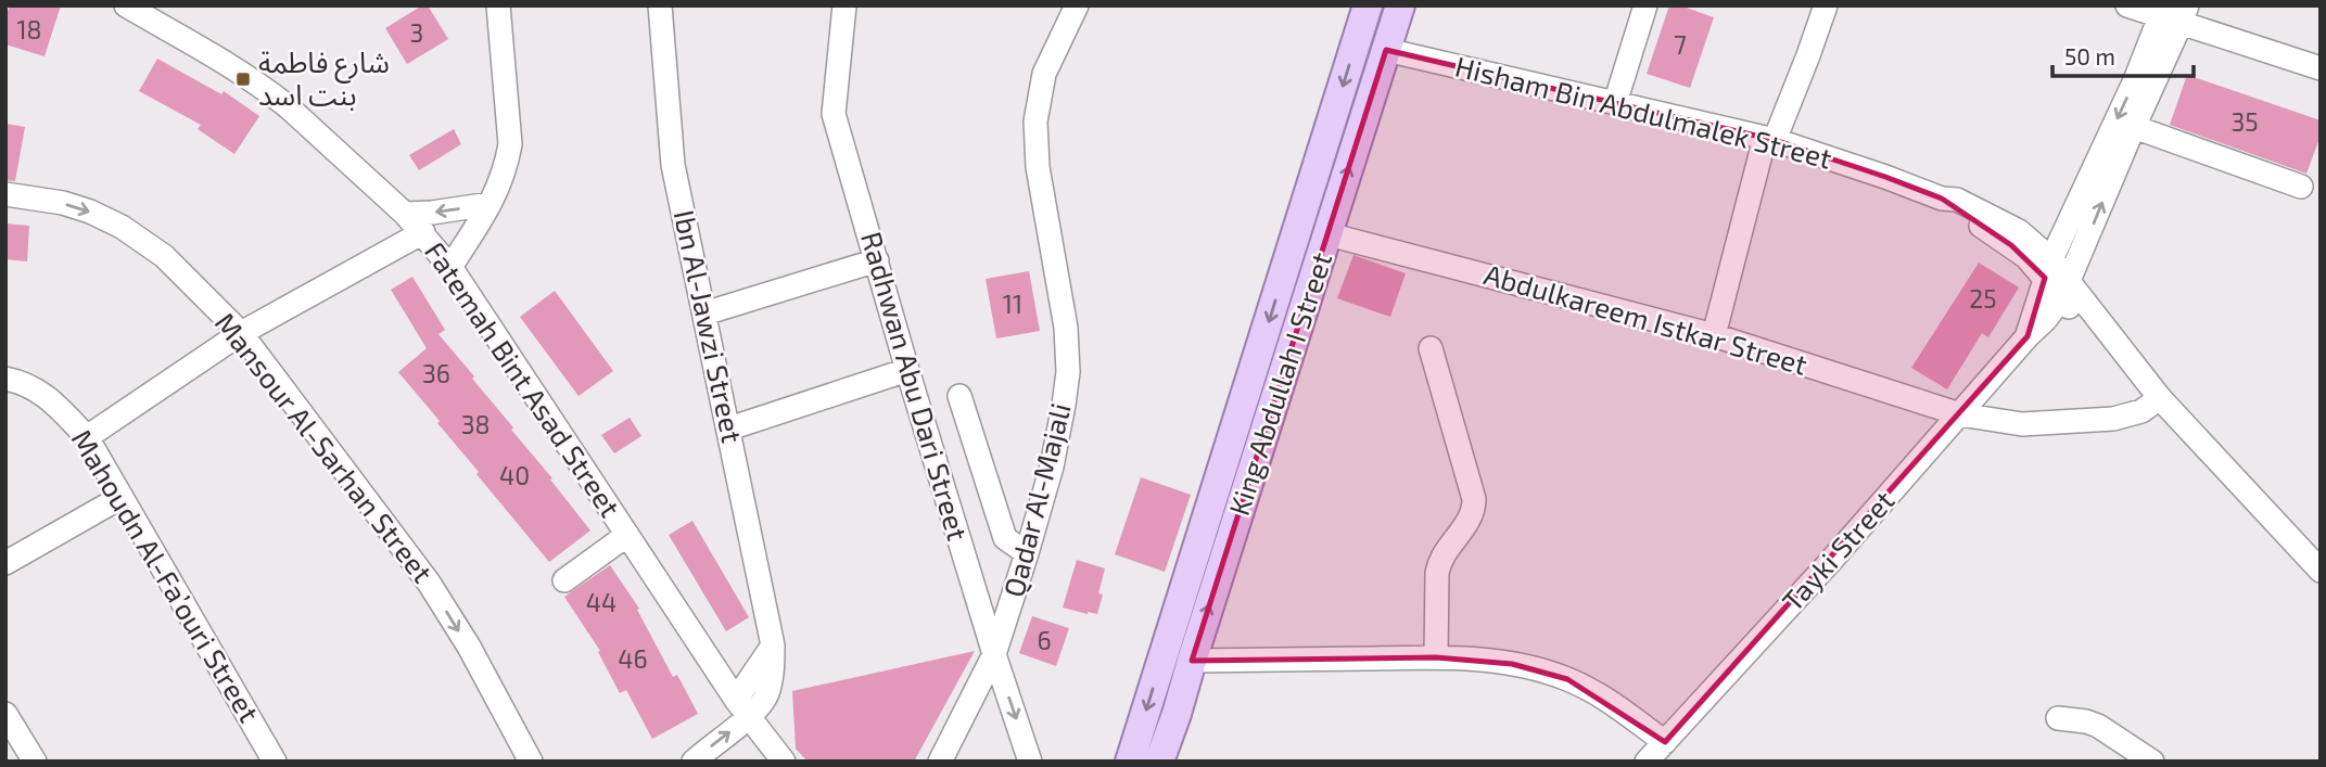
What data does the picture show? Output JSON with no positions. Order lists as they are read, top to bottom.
{
  "streets": {
    "main road": ["King Abdullah I Street"],
    "street": [
      "Hisham Bin Abdulmalek Street",
      "Abdulkareem Istkar Street",
      "Ibn Al-Jawzi Street",
      "Fatemah Bint Asad Street",
      "Radhwan Abu Dari Street",
      "Mansour Al-Sarhan Street",
      "Qadar Al-Majali",
      "Tayki Street",
      "Mahoudn Al-Fa’ouri Street"
    ]
  },
  "crossings": [
    ["Hisham Bin Abdulmalek Street", "Abdulkareem Istkar Street"],
    ["Hisham Bin Abdulmalek Street", "King Abdullah I Street"],
    ["Hisham Bin Abdulmalek Street", "Tayki Street"],
    ["Abdulkareem Istkar Street", "King Abdullah I Street"],
    ["Abdulkareem Istkar Street", "Tayki Street"],
    ["Ibn Al-Jawzi Street", "Fatemah Bint Asad Street"],
    ["Radhwan Abu Dari Street", "Qadar Al-Majali"]
  ],
  "one_way": ["Mansour Al-Sarhan Street"],
  "places": {
    "transit": ["شارع فاطمة بنت اسد"]
  },
  "house_numbers": [
    "18",
    "3",
    "7",
    "35",
    "25",
    "11",
    "36",
    "38",
    "40",
    "44",
    "6",
    "46"
  ],
  "scale_bar": "50 m"
}
